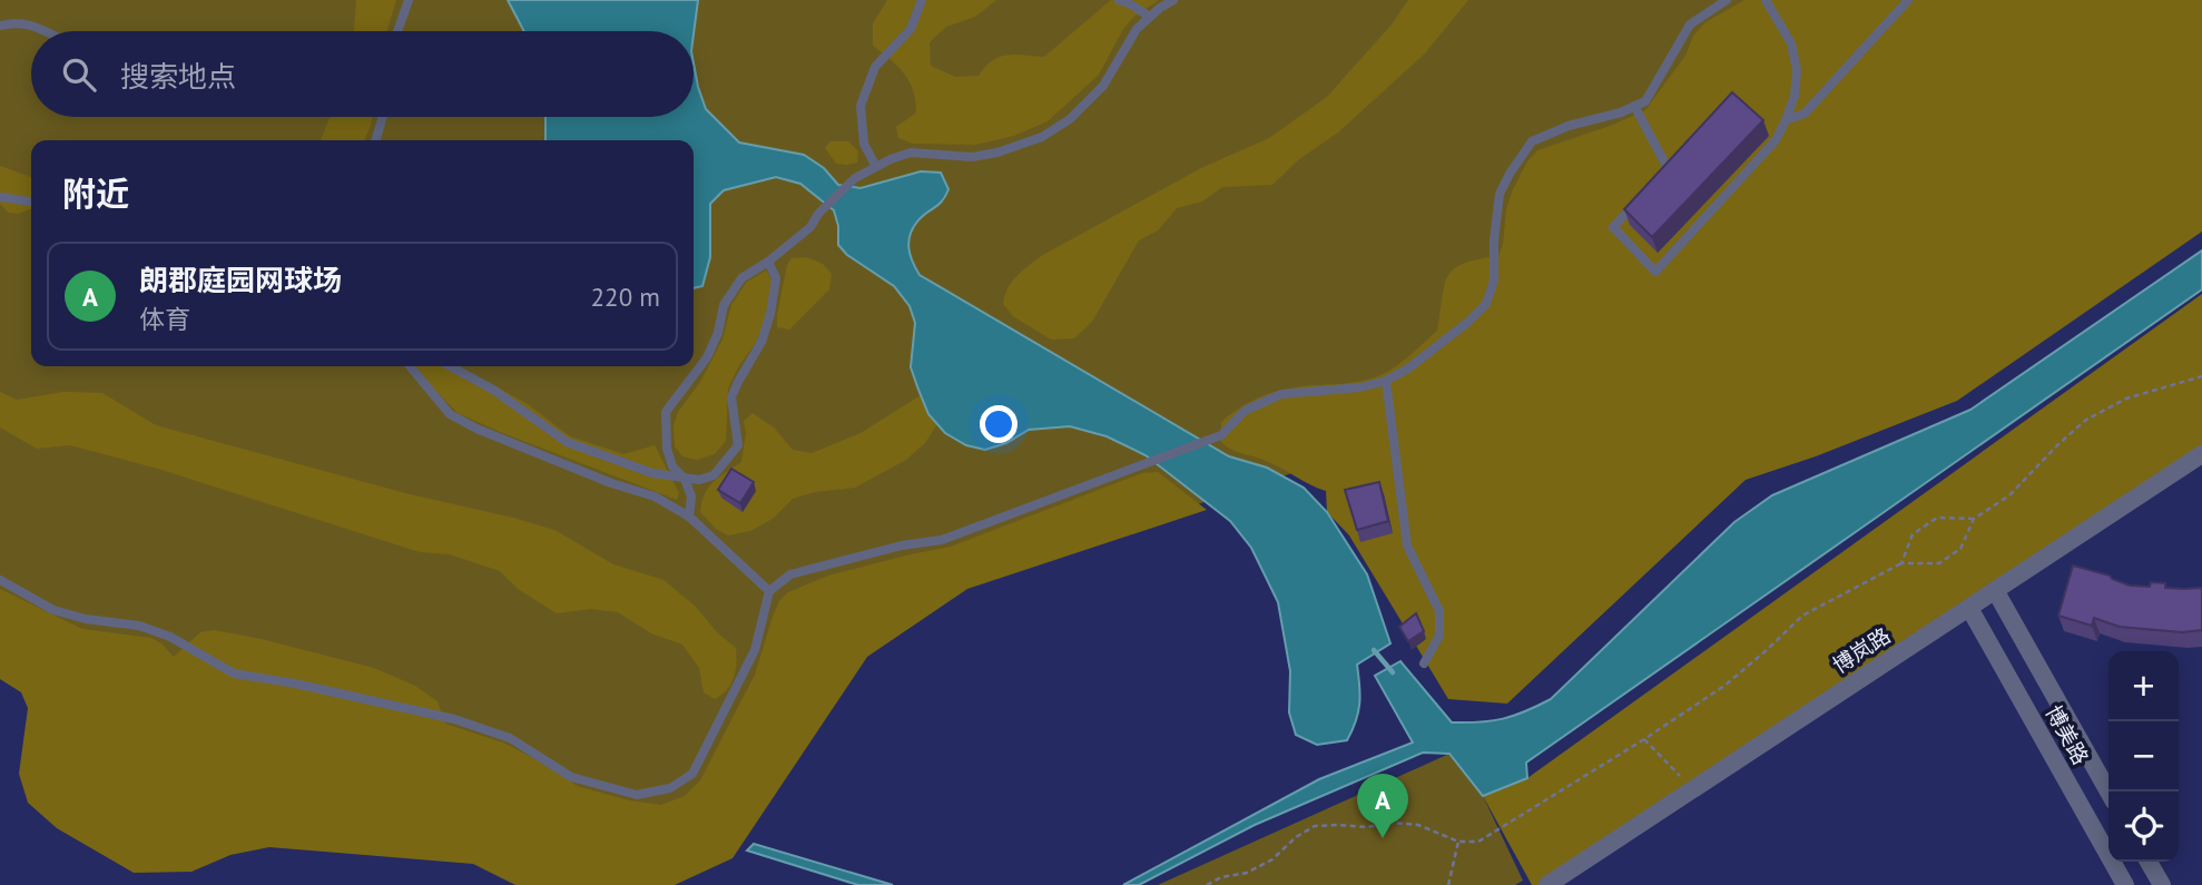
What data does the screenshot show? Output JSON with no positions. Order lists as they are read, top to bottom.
{
  "streets": {
    "street": ["博岚路", "博美路"]
  },
  "crossings": [
    ["博岚路", "博美路"]
  ],
  "page": {
    "search": "搜索地点",
    "heading": "附近",
    "list": [
      {
        "mark": "A",
        "name": "朗郡庭园网球场",
        "note": "体育",
        "value": "220 m"
      }
    ],
    "map_buttons": ["+", "−"],
    "pins": "A"
  }
}
